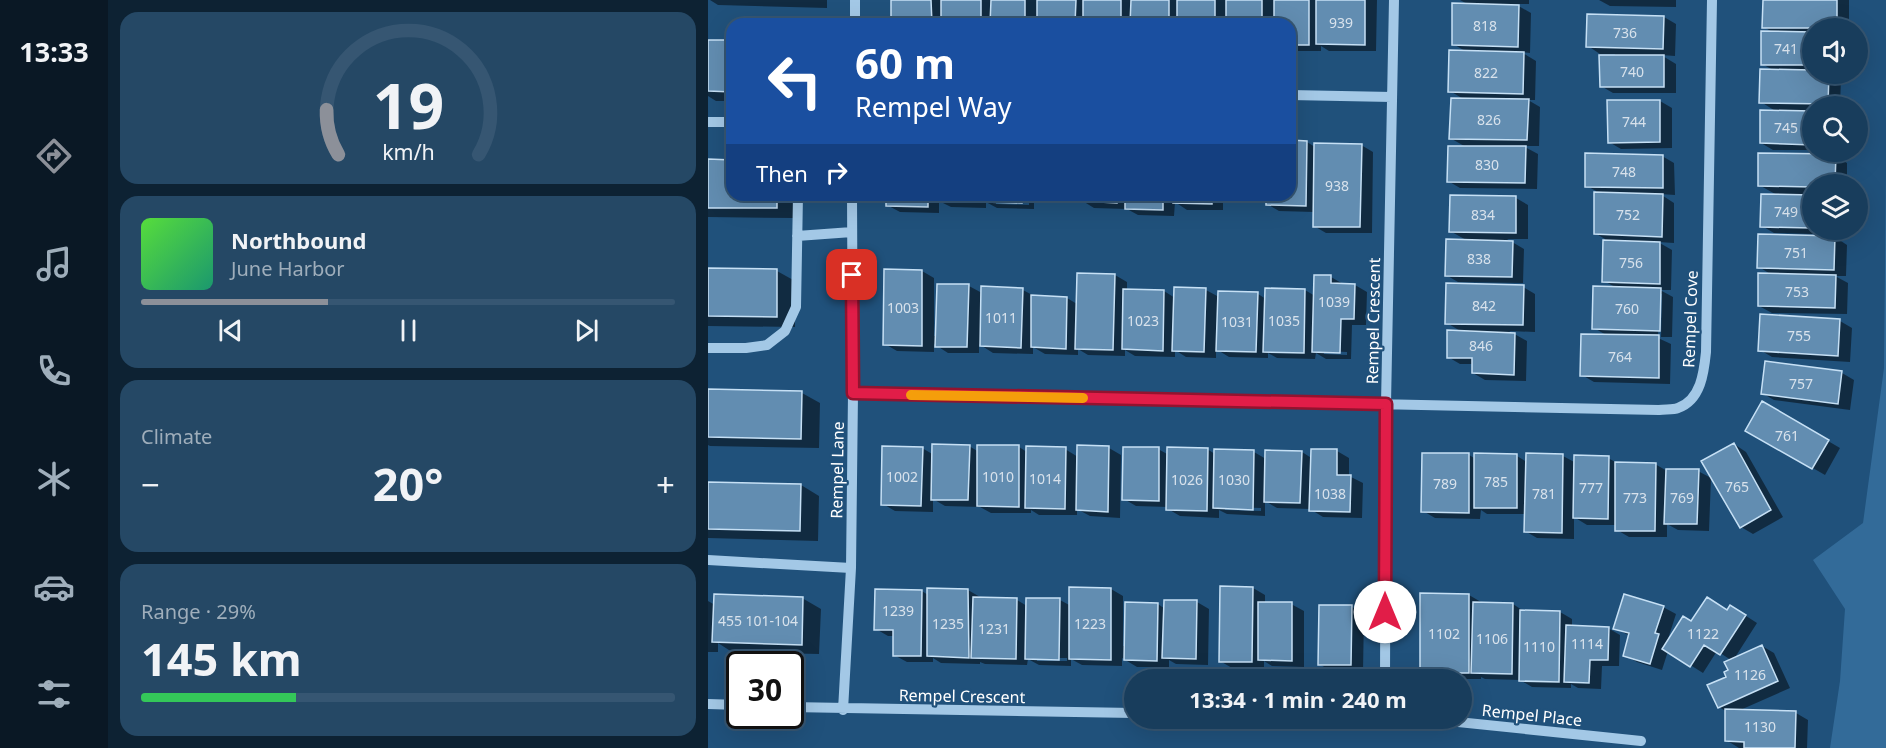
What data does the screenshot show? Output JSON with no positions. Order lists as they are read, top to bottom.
{
  "streets": {
    "street": [
      "Rempel Cove",
      "Rempel Crescent",
      "Rempel Lane",
      "Rempel Place"
    ]
  },
  "crossings": [
    ["Rempel Cove", "Rempel Crescent"],
    ["Rempel Cove", "Rempel Lane"],
    ["Rempel Crescent", "Rempel Lane"]
  ],
  "house_numbers": [
    "939",
    "818",
    "736",
    "741",
    "740",
    "822",
    "826",
    "744",
    "745",
    "830",
    "748",
    "938",
    "749",
    "834",
    "752",
    "751",
    "838",
    "756",
    "753",
    "1039",
    "842",
    "1003",
    "760",
    "1011",
    "1023",
    "1035",
    "1031",
    "755",
    "846",
    "764",
    "757",
    "761",
    "1002",
    "1010",
    "1014",
    "1026",
    "1030",
    "785",
    "789",
    "765",
    "777",
    "1038",
    "781",
    "773",
    "769",
    "1239",
    "455 101-104",
    "1235",
    "1223",
    "1231",
    "1102",
    "1122",
    "1106",
    "1114",
    "1110",
    "1126",
    "1130"
  ],
  "page": {
    "tabs": "13:33",
    "turn": ["60 m", "Rempel Way"],
    "then": "Then",
    "song": ["Northbound", "June Harbor"],
    "tile": [
      "Climate",
      ["Range · 29%", "145 km"]
    ],
    "heat": ["−", "20°", "+"],
    "limit": "30",
    "trip": "13:34 · 1 min · 240 m",
    "gauge": ["19", "km/h"]
  }
}
